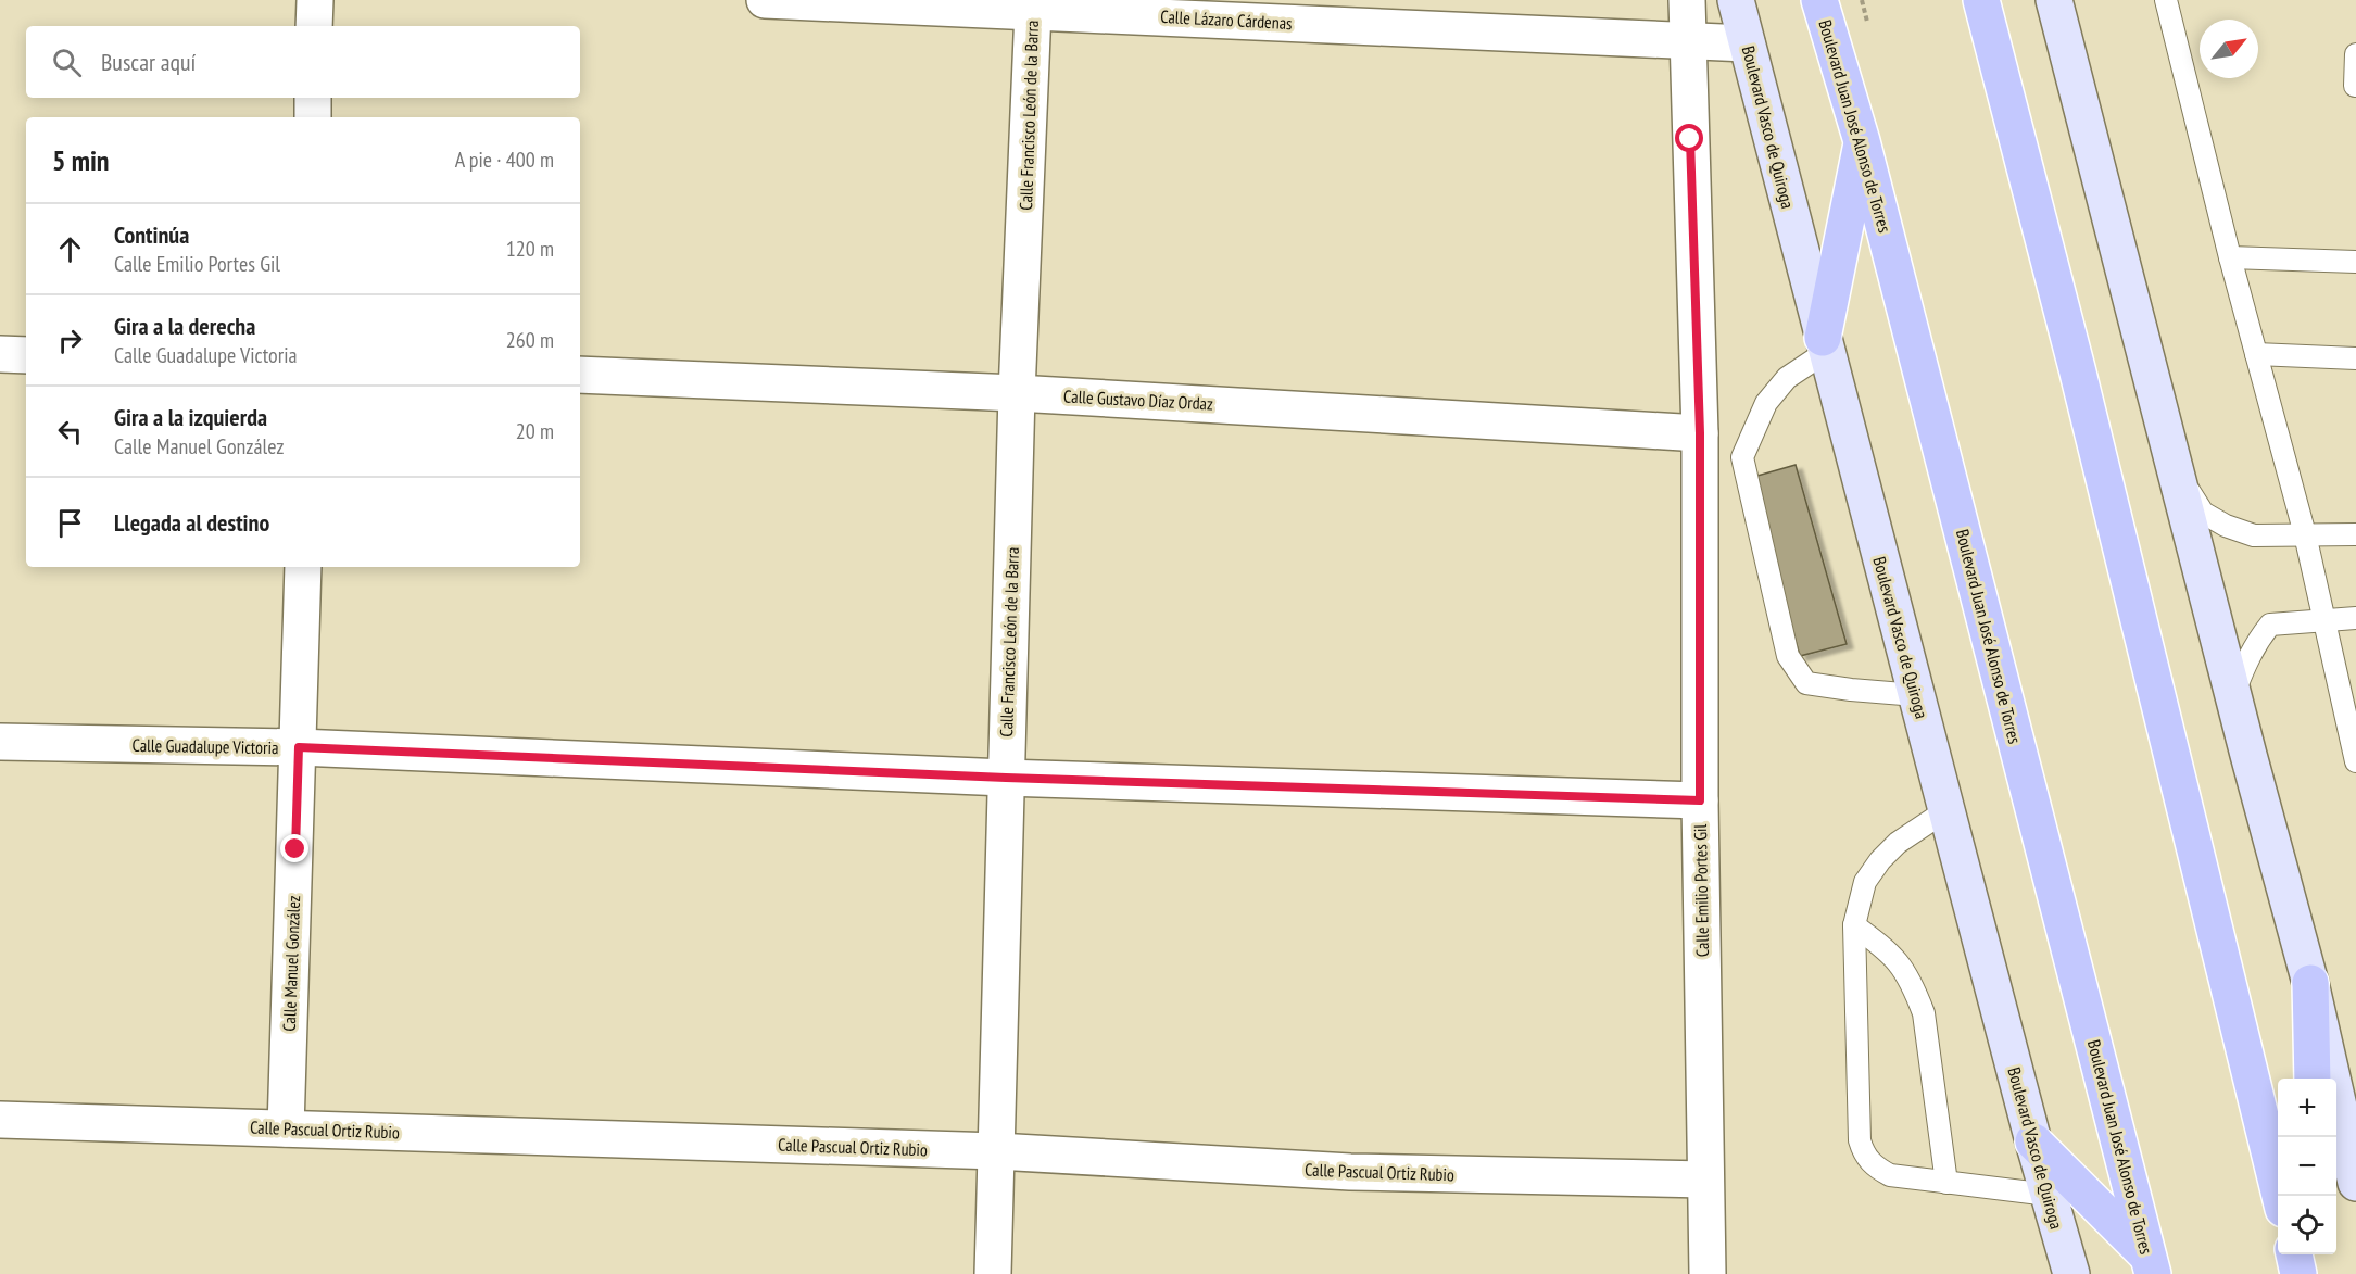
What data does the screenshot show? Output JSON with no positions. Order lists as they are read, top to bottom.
{
  "streets": {
    "main road": ["Boulevard Juan José Alonso de Torres"],
    "street": [
      "Calle Lázaro Cárdenas",
      "Calle Francisco León de la Barra",
      "Boulevard Vasco de Quiroga",
      "Calle Gustavo Díaz Ordaz",
      "Calle Guadalupe Victoria",
      "Calle Emilio Portes Gil",
      "Calle Manuel González",
      "Calle Pascual Ortiz Rubio"
    ]
  },
  "crossings": [
    ["Calle Lázaro Cárdenas", "Calle Francisco León de la Barra"],
    ["Calle Lázaro Cárdenas", "Boulevard Vasco de Quiroga"],
    ["Calle Lázaro Cárdenas", "Calle Emilio Portes Gil"],
    ["Calle Francisco León de la Barra", "Calle Gustavo Díaz Ordaz"],
    ["Calle Francisco León de la Barra", "Calle Guadalupe Victoria"],
    ["Calle Francisco León de la Barra", "Calle Pascual Ortiz Rubio"],
    ["Calle Gustavo Díaz Ordaz", "Calle Emilio Portes Gil"],
    ["Calle Guadalupe Victoria", "Calle Emilio Portes Gil"],
    ["Calle Guadalupe Victoria", "Calle Manuel González"],
    ["Calle Emilio Portes Gil", "Calle Pascual Ortiz Rubio"],
    ["Calle Manuel González", "Calle Pascual Ortiz Rubio"]
  ],
  "north": "top right",
  "page": {
    "search": "Buscar aquí",
    "heading": ["5 min", "A pie · 400 m"],
    "list": [
      ["Continúa", "Calle Emilio Portes Gil", "120 m"],
      ["Gira a la derecha", "Calle Guadalupe Victoria", "260 m"],
      ["Gira a la izquierda", "Calle Manuel González", "20 m"],
      "Llegada al destino"
    ],
    "map_buttons": ["+", "−"]
  }
}
